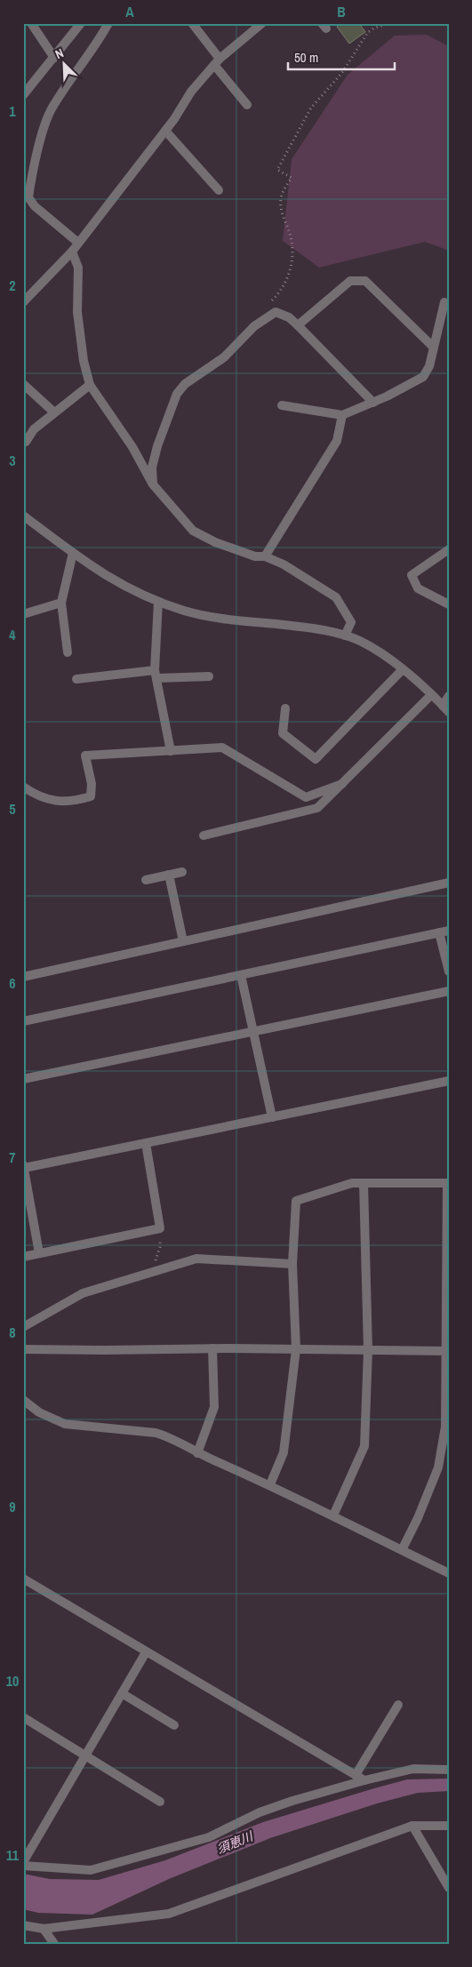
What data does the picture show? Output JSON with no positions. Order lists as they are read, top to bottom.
{
  "water": ["須恵川"],
  "scale_bar": "50 m",
  "north": "top left",
  "grid": {
    "columns": ["A", "B"],
    "rows": [
      "1",
      "2",
      "3",
      "4",
      "5",
      "6",
      "7",
      "8",
      "9",
      "10",
      "11"
    ]
  }
}
